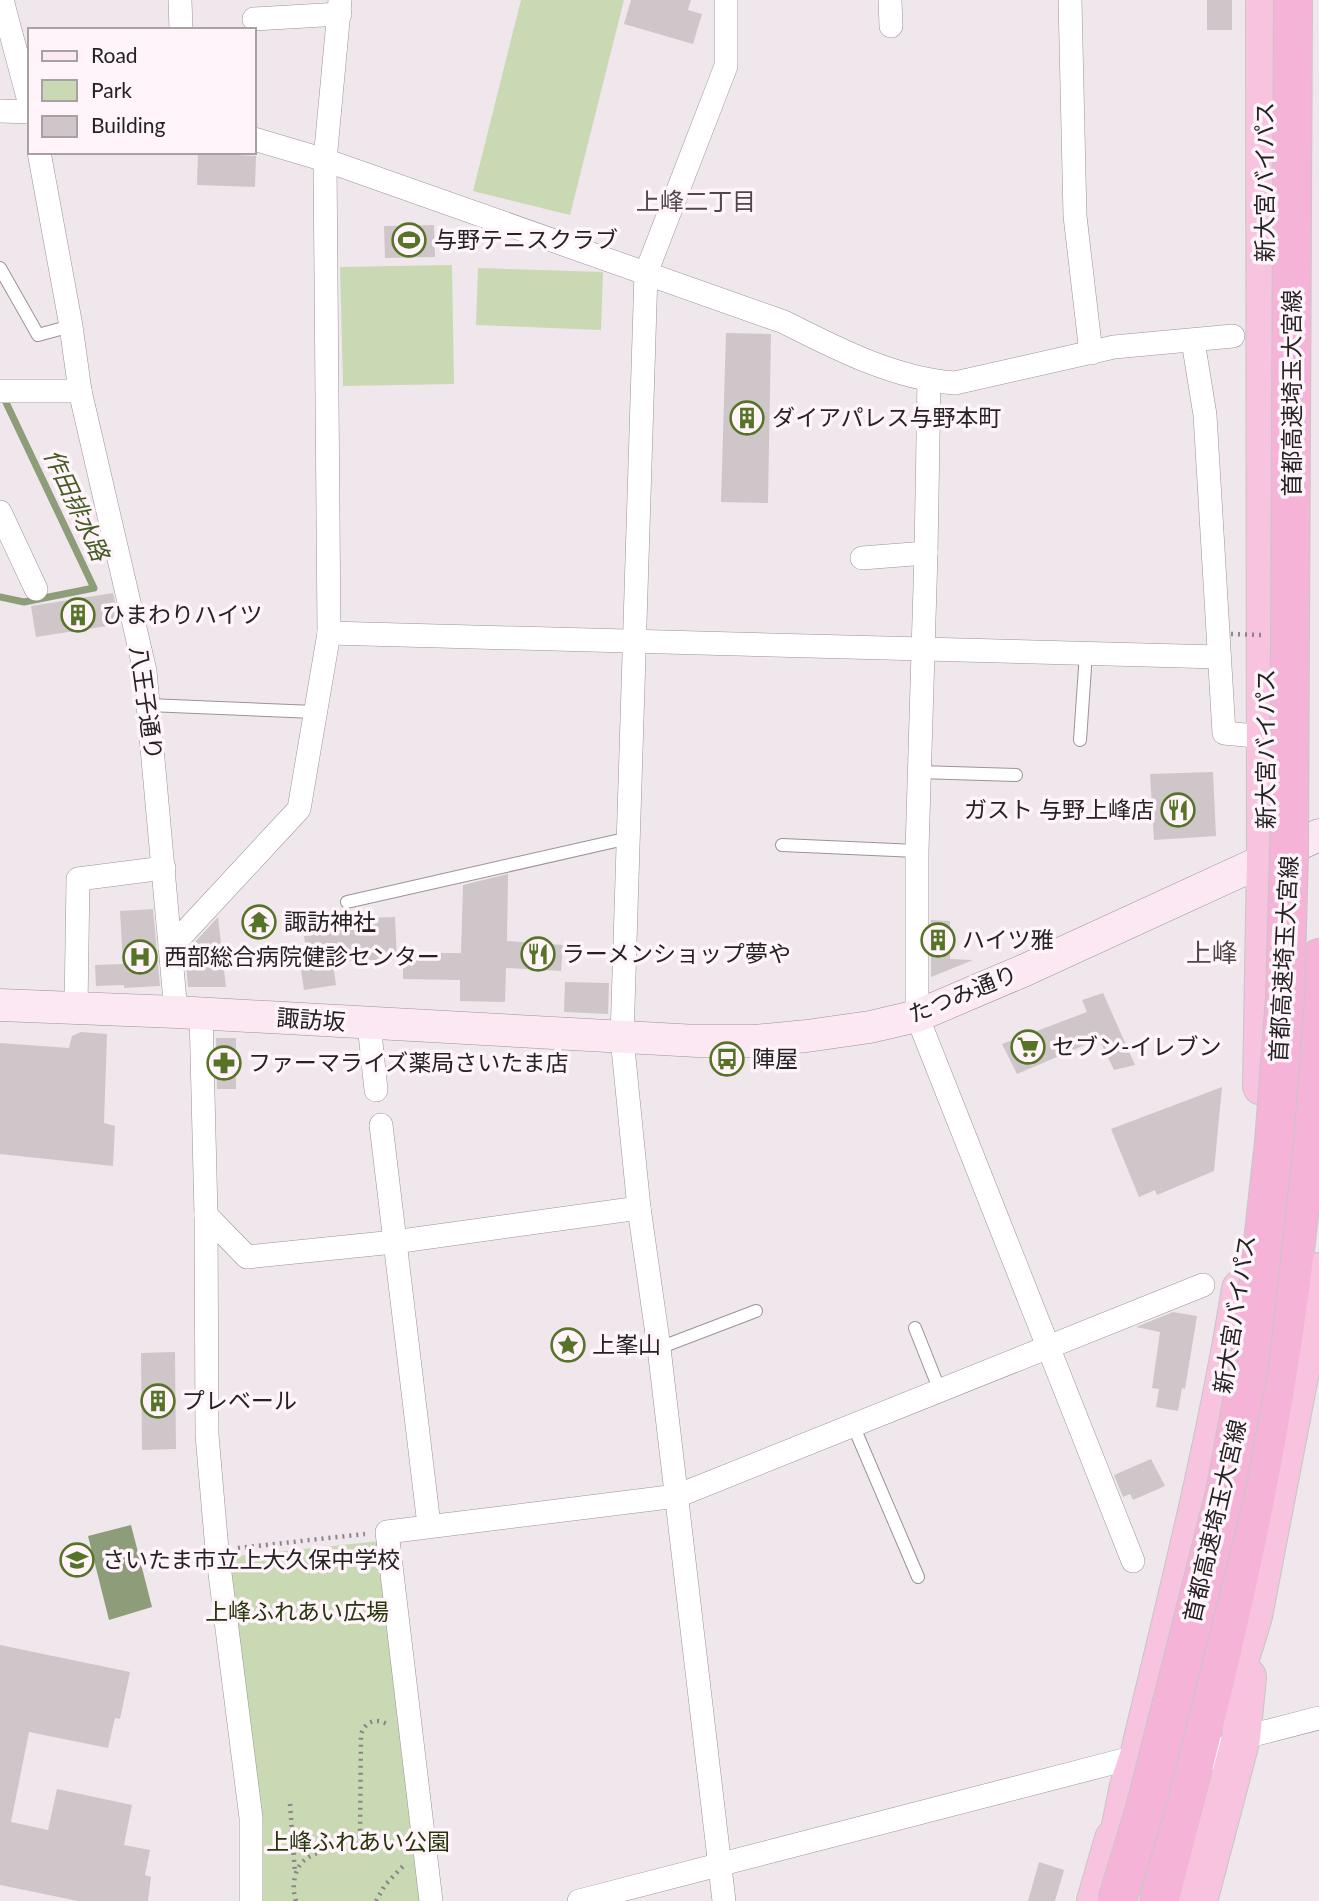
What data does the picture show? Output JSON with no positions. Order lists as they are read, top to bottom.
{
  "streets": {
    "highway": ["新大宮バイパス", "首都高速埼玉大宮線"],
    "main road": ["たつみ通り", "諏訪坂"],
    "street": ["八王子通り"]
  },
  "crossings": [
    ["新大宮バイパス", "たつみ通り"],
    ["八王子通り", "諏訪坂"],
    ["たつみ通り", "諏訪坂"]
  ],
  "districts": ["上峰二丁目", "上峰"],
  "water": ["作田排水路"],
  "parks": ["上峰ふれあい広場", "上峰ふれあい公園"],
  "places": {
    "sports": ["与野テニスクラブ"],
    "building": [
      "ダイアパレス与野本町",
      "ひまわりハイツ",
      "ハイツ雅",
      "プレベール"
    ],
    "restaurant": ["ガスト 与野上峰店", "ラーメンショップ夢や"],
    "temple": ["諏訪神社"],
    "hospital": ["西部総合病院健診センター"],
    "supermarket": ["セブン-イレブン"],
    "bus stop": ["陣屋"],
    "pharmacy": ["ファーマライズ薬局さいたま店"],
    "place": ["上峯山"],
    "school or university": ["さいたま市立上大久保中学校"]
  },
  "legend": ["Road", "Park", "Building"]
}
